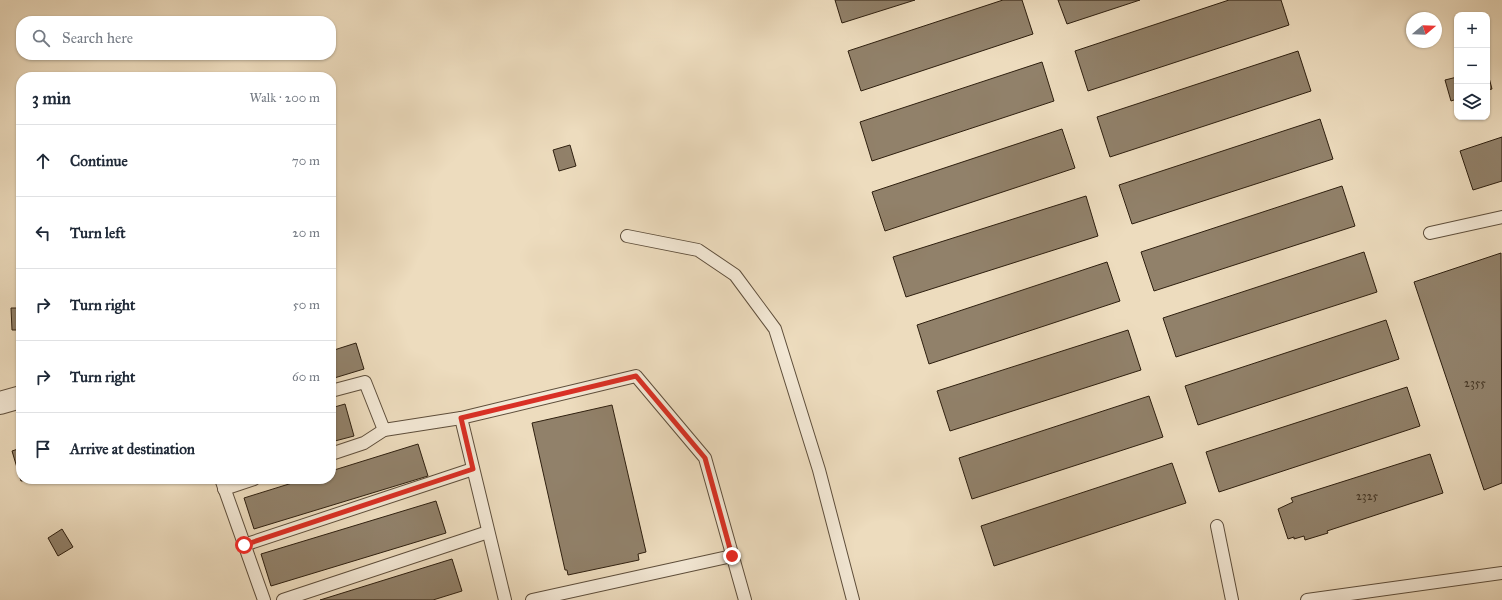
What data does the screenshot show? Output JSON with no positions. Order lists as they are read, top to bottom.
{
  "house_numbers": ["2355", "2325"],
  "north": "right",
  "page": {
    "map_buttons": ["+", "−"],
    "search": "Search here",
    "heading": ["3 min", "Walk · 200 m"],
    "list": [
      ["Continue", "70 m"],
      ["Turn left", "20 m"],
      ["Turn right", "50 m"],
      ["Turn right", "60 m"],
      "Arrive at destination"
    ]
  }
}
